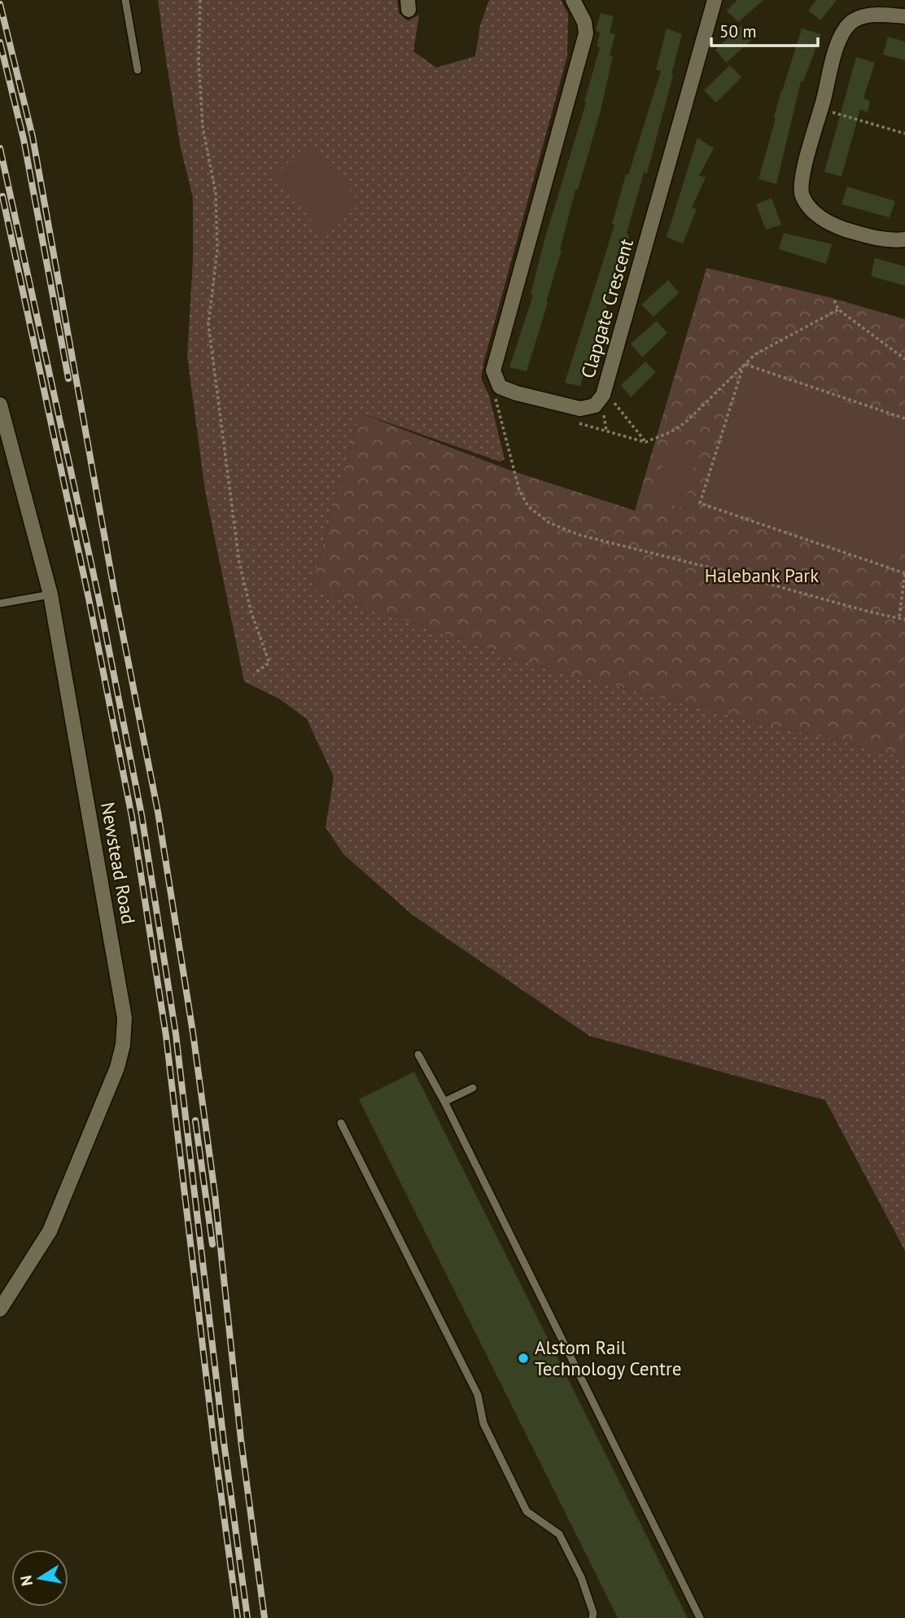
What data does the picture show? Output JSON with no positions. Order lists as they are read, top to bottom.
{
  "streets": {
    "street": ["Clapgate Crescent", "Newstead Road"]
  },
  "parks": ["Halebank Park"],
  "places": ["Alstom Rail Technology Centre"],
  "scale_bar": "50 m",
  "north": "left"
}
